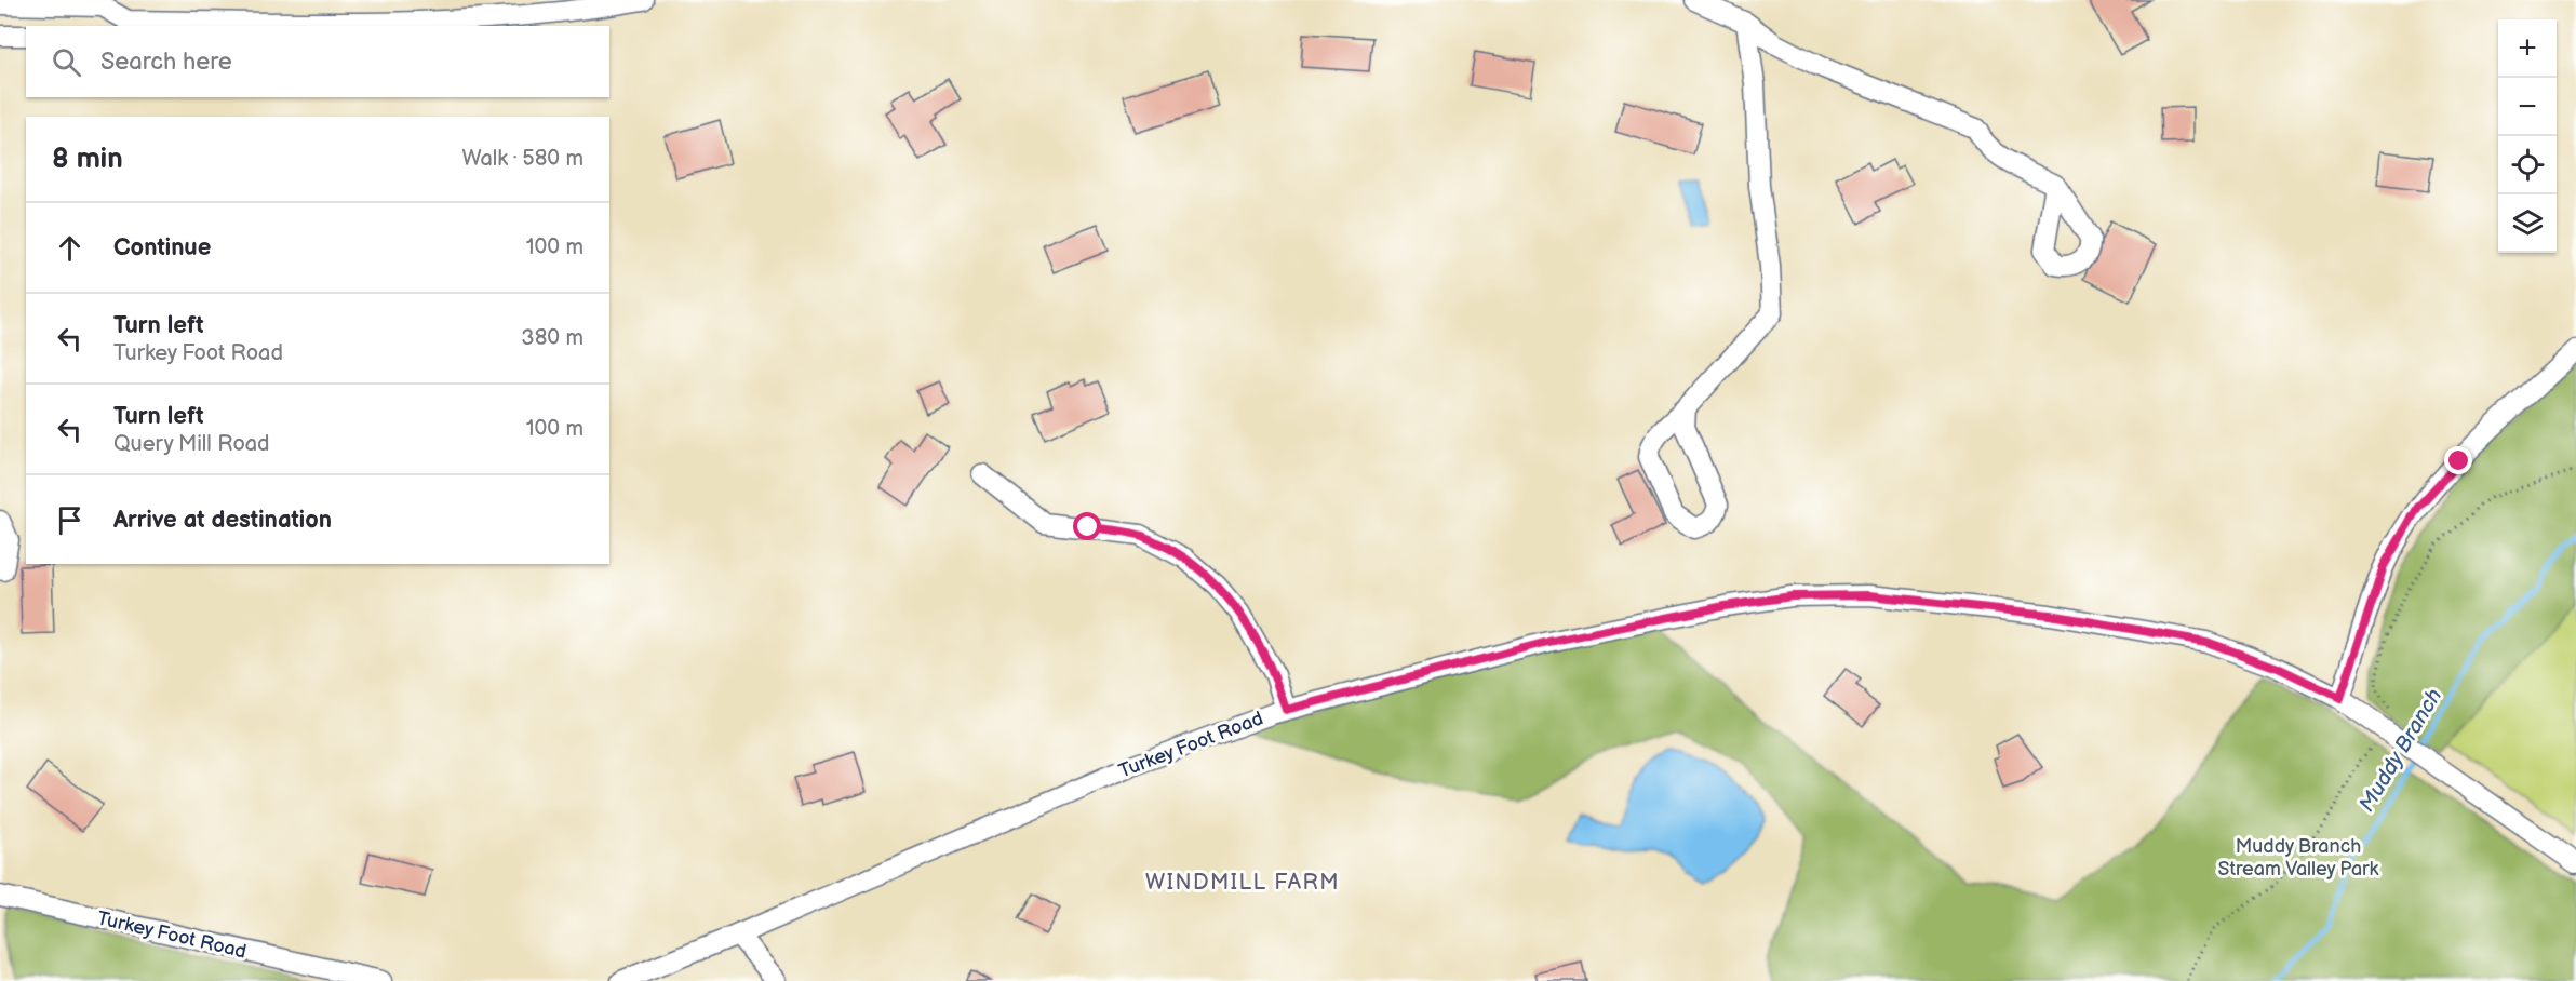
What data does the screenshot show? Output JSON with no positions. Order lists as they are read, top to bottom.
{
  "streets": {
    "street": ["Turkey Foot Road"]
  },
  "districts": ["WINDMILL FARM"],
  "water": ["Muddy Branch"],
  "parks": ["Muddy Branch Stream Valley Park"],
  "page": {
    "map_buttons": ["+", "−"],
    "search": "Search here",
    "heading": ["8 min", "Walk · 580 m"],
    "list": [
      ["Continue", "100 m"],
      ["Turn left", "Turkey Foot Road", "380 m"],
      ["Turn left", "Query Mill Road", "100 m"],
      "Arrive at destination"
    ]
  }
}
